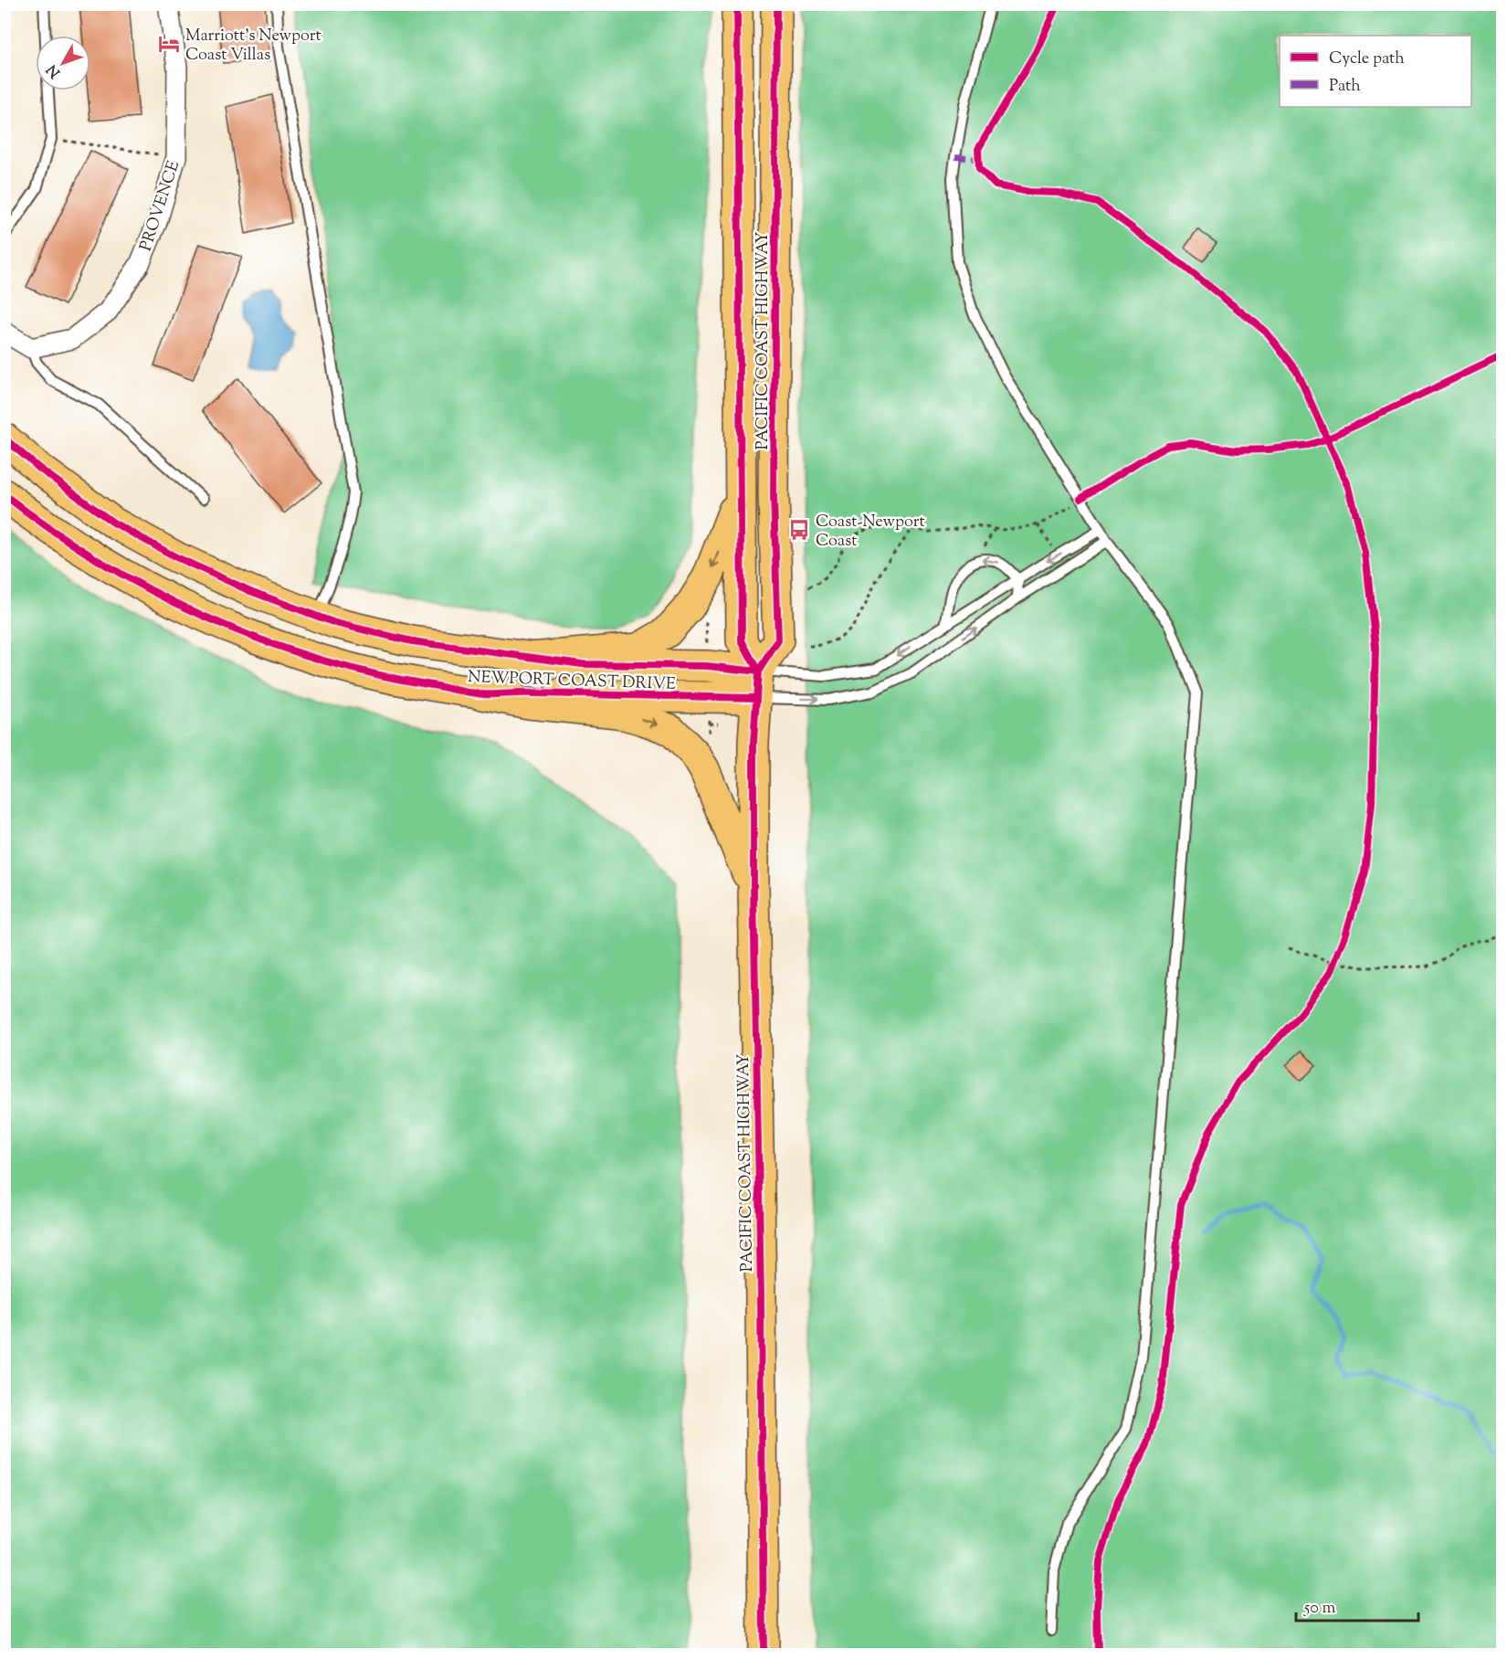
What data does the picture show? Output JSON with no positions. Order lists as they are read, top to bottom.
{
  "streets": {
    "main road": ["PACIFIC COAST HIGHWAY", "NEWPORT COAST DRIVE"],
    "street": ["PROVENCE"]
  },
  "crossings": [
    ["PACIFIC COAST HIGHWAY", "NEWPORT COAST DRIVE"]
  ],
  "places": {
    "hotel": ["Marriott's Newport Coast Villas"],
    "bus stop": ["Coast-Newport Coast"]
  },
  "legend": ["Cycle path", "Path"],
  "scale_bar": "50 m",
  "north": "bottom left"
}
